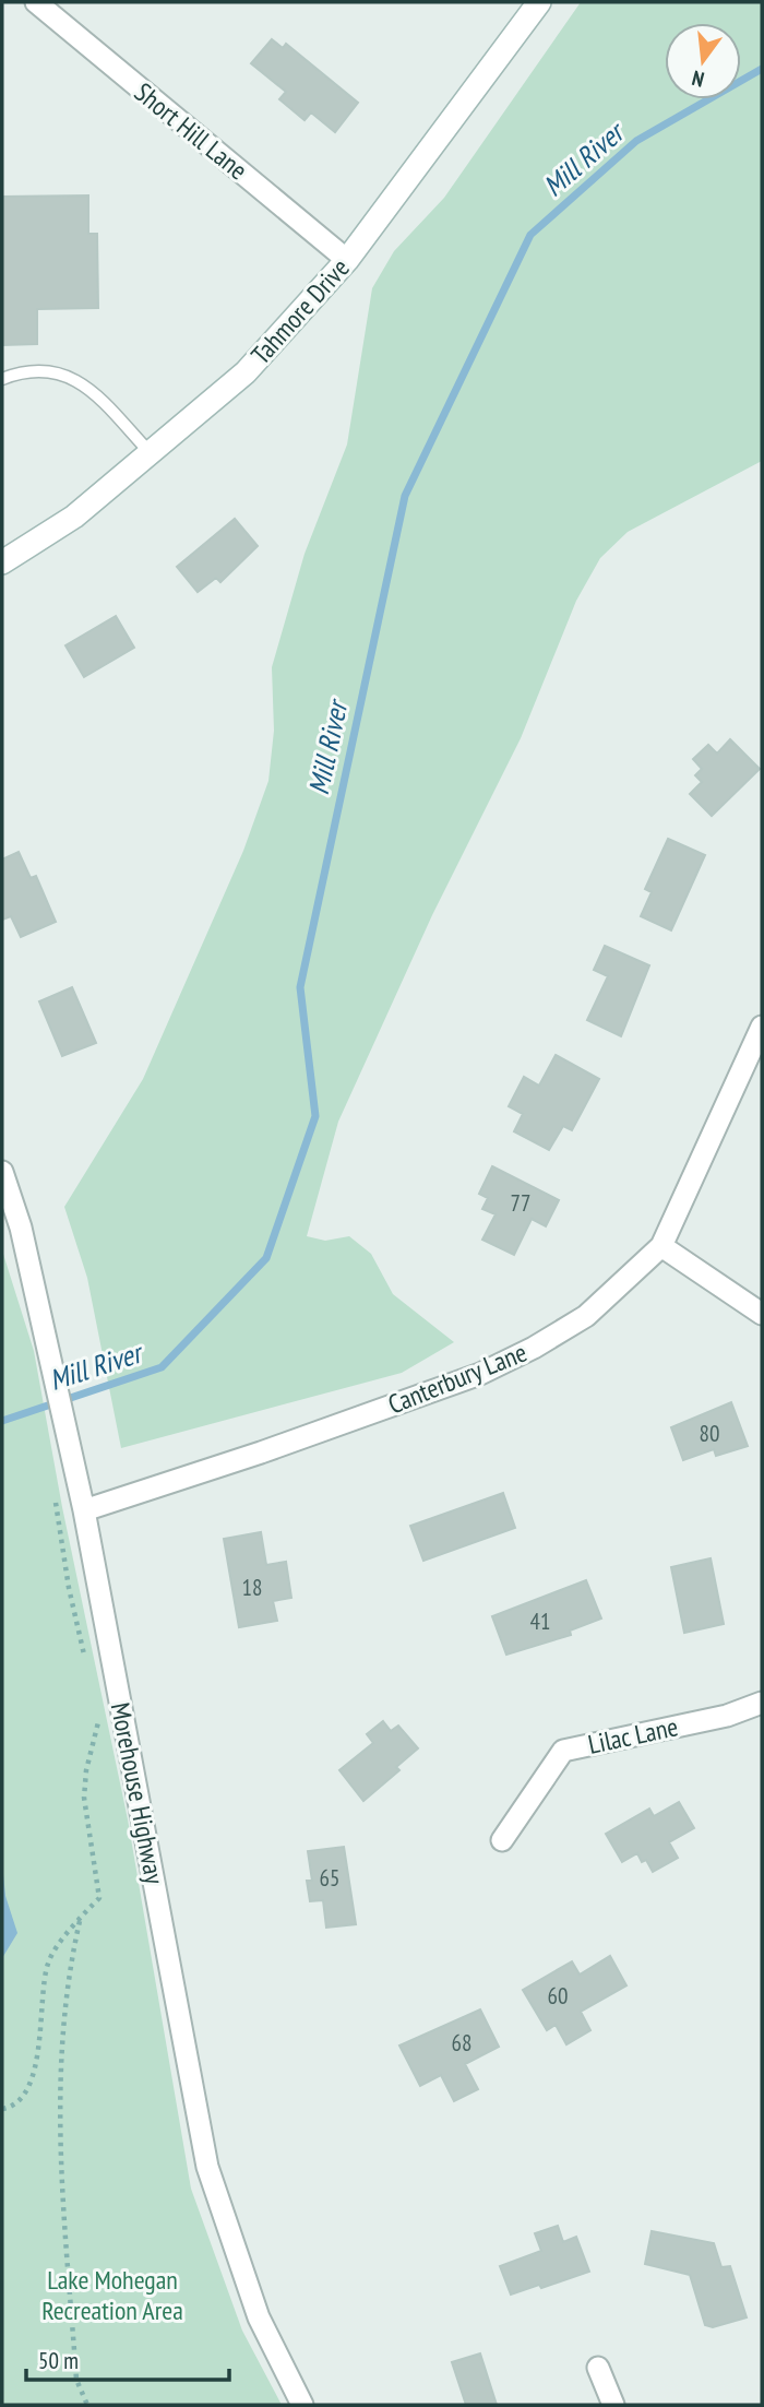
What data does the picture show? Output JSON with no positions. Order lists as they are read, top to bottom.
{
  "streets": {
    "street": [
      "Short Hill Lane",
      "Tahmore Drive",
      "Canterbury Lane",
      "Lilac Lane",
      "Morehouse Highway"
    ]
  },
  "crossings": [
    ["Short Hill Lane", "Tahmore Drive"],
    ["Canterbury Lane", "Morehouse Highway"]
  ],
  "water": ["Mill River"],
  "parks": ["Lake Mohegan Recreation Area"],
  "house_numbers": [
    "77",
    "80",
    "18",
    "41",
    "65",
    "60",
    "68"
  ],
  "scale_bar": "50 m",
  "north": "bottom"
}
